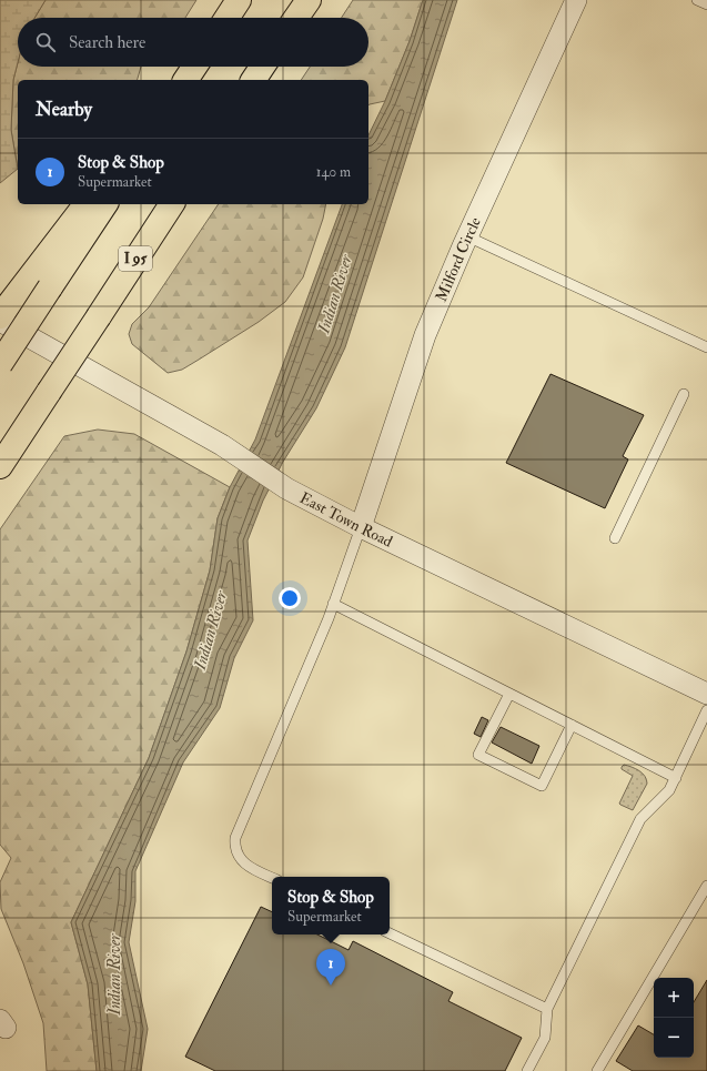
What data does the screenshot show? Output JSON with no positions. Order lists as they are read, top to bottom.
{
  "streets": {
    "highway": ["I 95"],
    "street": ["Milford Circle", "East Town Road"]
  },
  "crossings": [
    ["Milford Circle", "East Town Road"]
  ],
  "water": ["Indian River"],
  "page": {
    "search": "Search here",
    "heading": "Nearby",
    "list": [
      {
        "mark": "1",
        "name": "Stop & Shop",
        "note": "Supermarket",
        "value": "140 m"
      }
    ],
    "popup": ["Stop & Shop", "Supermarket"],
    "pins": "1",
    "map_buttons": ["+", "−"]
  }
}
